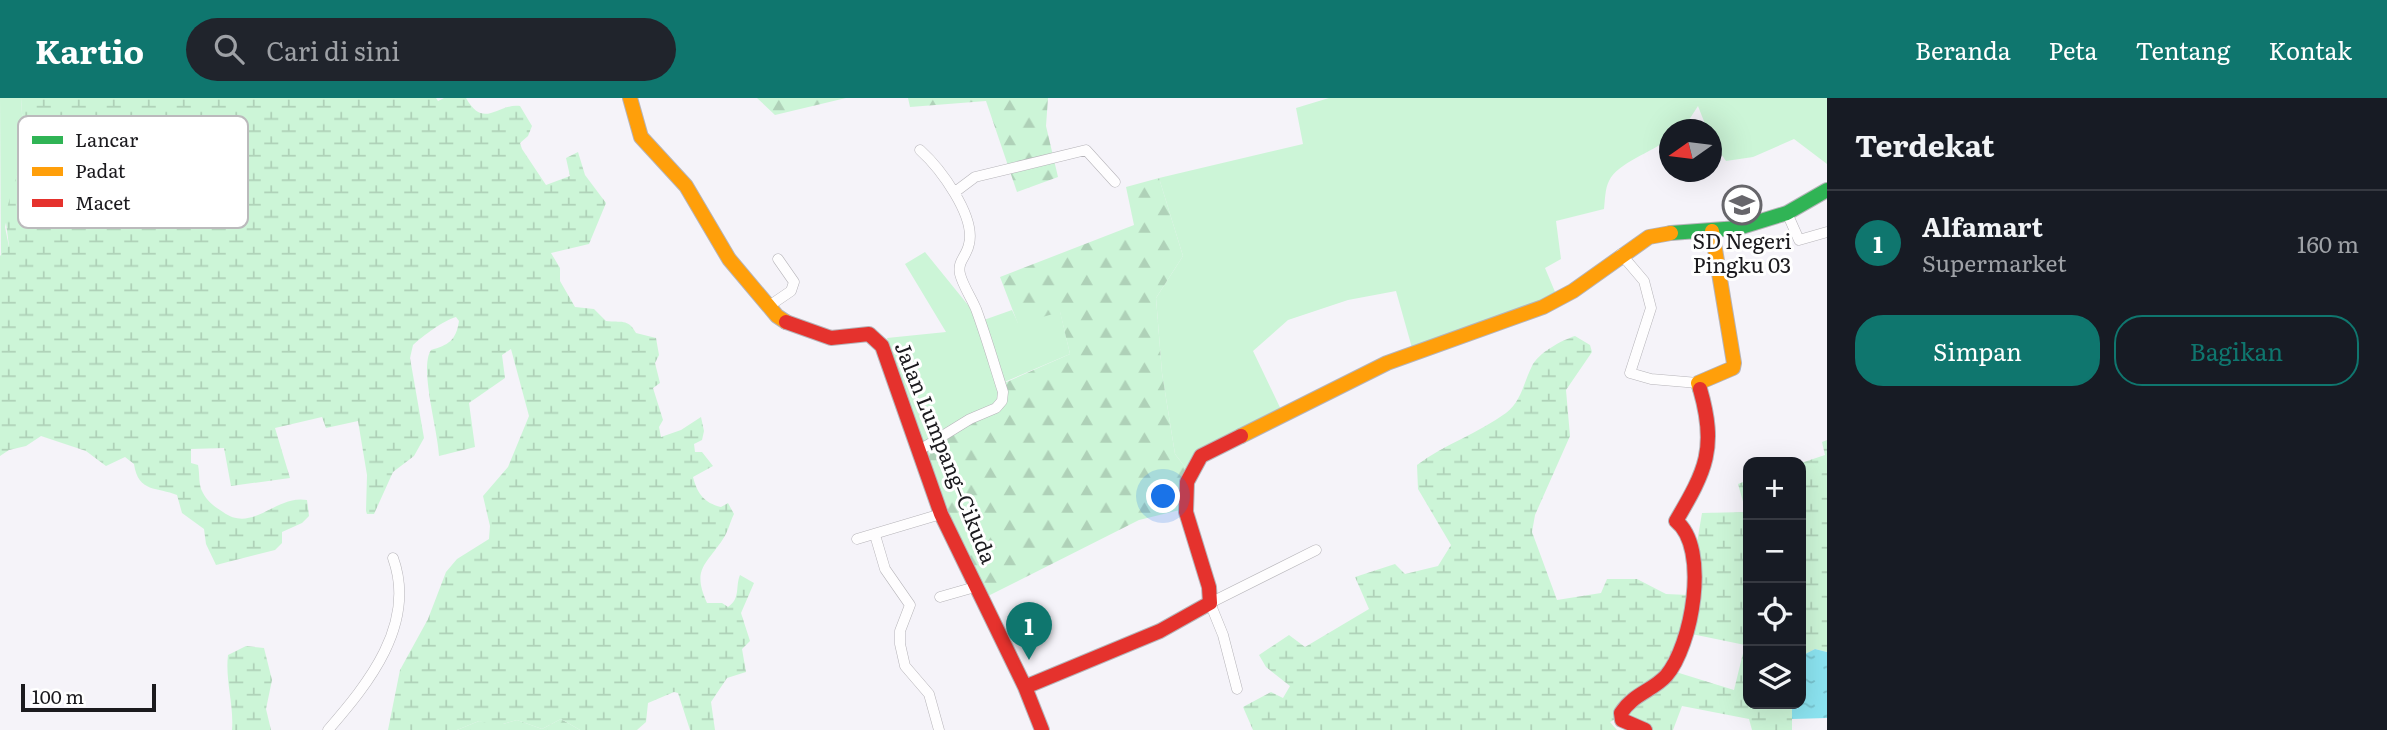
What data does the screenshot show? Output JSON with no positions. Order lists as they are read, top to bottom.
{
  "streets": {
    "street": ["Jalan Lumpang–Cikuda"]
  },
  "places": {
    "school or university": ["SD Negeri Pingku 03"]
  },
  "legend": ["Lancar", "Padat", "Macet"],
  "scale_bar": "100 m",
  "north": "left",
  "page": {
    "header": "Kartio",
    "search": "Cari di sini",
    "nav": [
      "Beranda",
      "Peta",
      "Tentang",
      "Kontak"
    ],
    "heading": "Terdekat",
    "list": [
      {
        "mark": "1",
        "name": "Alfamart",
        "note": "Supermarket",
        "value": "160 m"
      }
    ],
    "buttons": ["Simpan", "Bagikan"],
    "map_buttons": ["+", "−"],
    "pins": "1",
    "scale": "100 m"
  }
}
